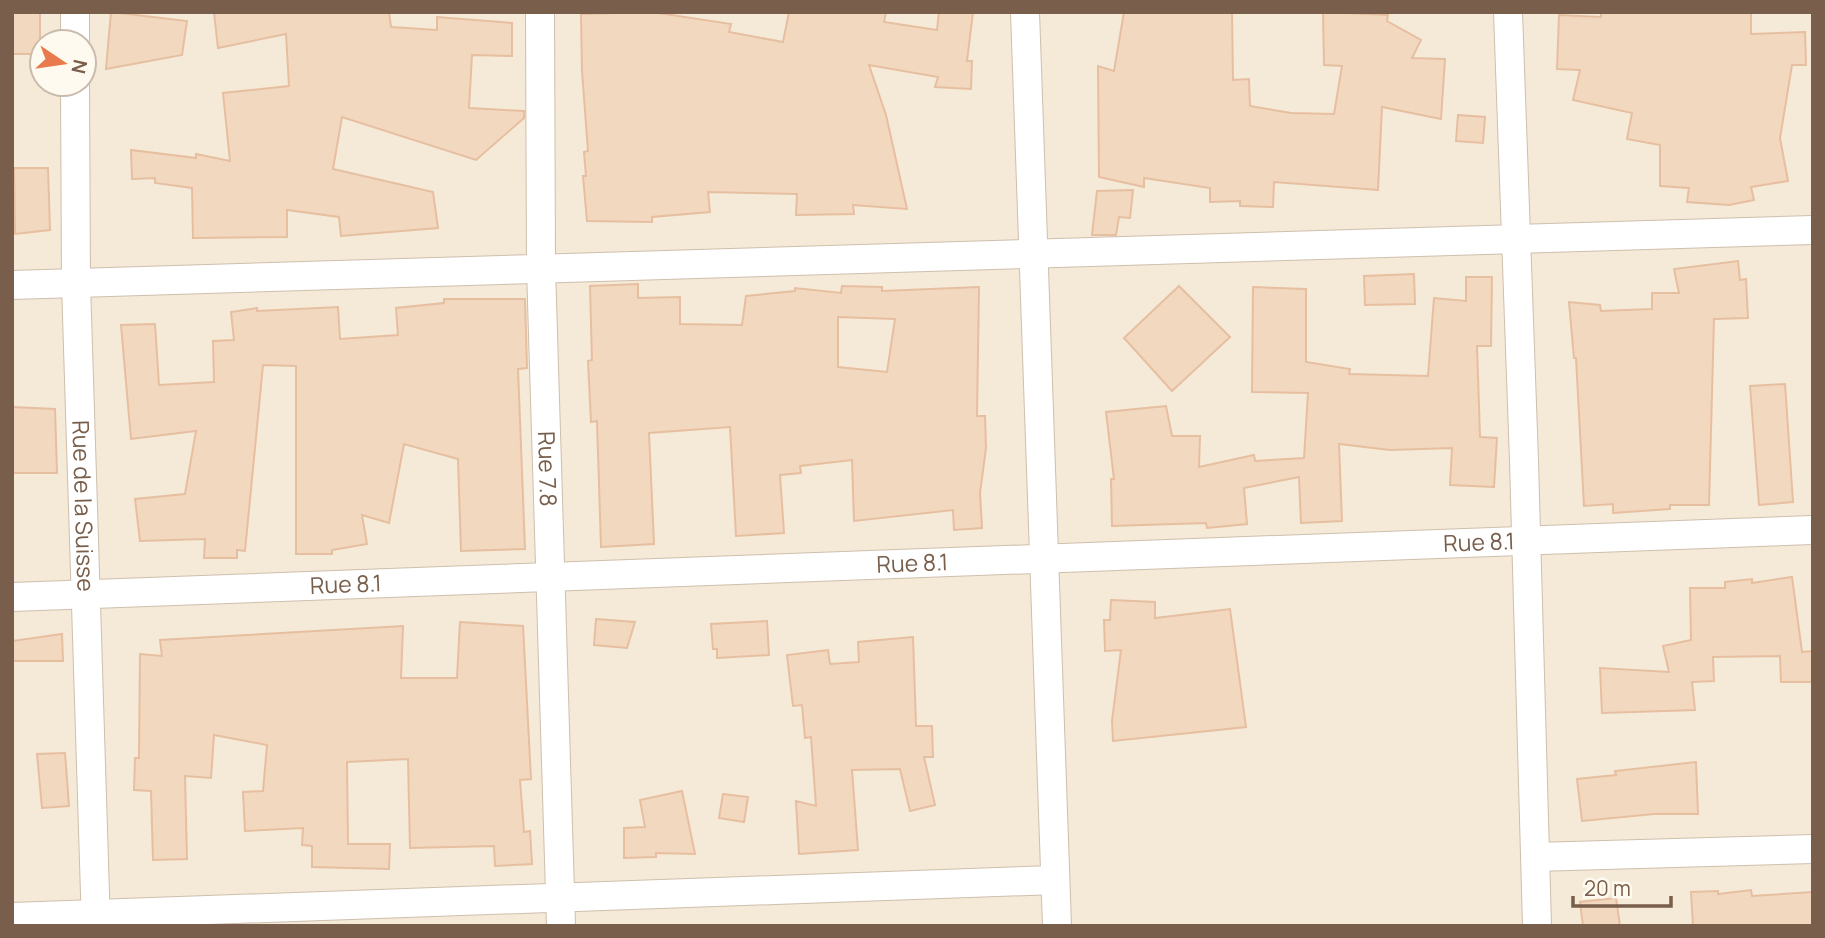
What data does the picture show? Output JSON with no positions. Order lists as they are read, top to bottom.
{
  "streets": {
    "street": ["Rue 7.8", "Rue de la Suisse", "Rue 8.1"]
  },
  "crossings": [
    ["Rue 7.8", "Rue 8.1"],
    ["Rue de la Suisse", "Rue 8.1"]
  ],
  "scale_bar": "20 m",
  "north": "right"
}
